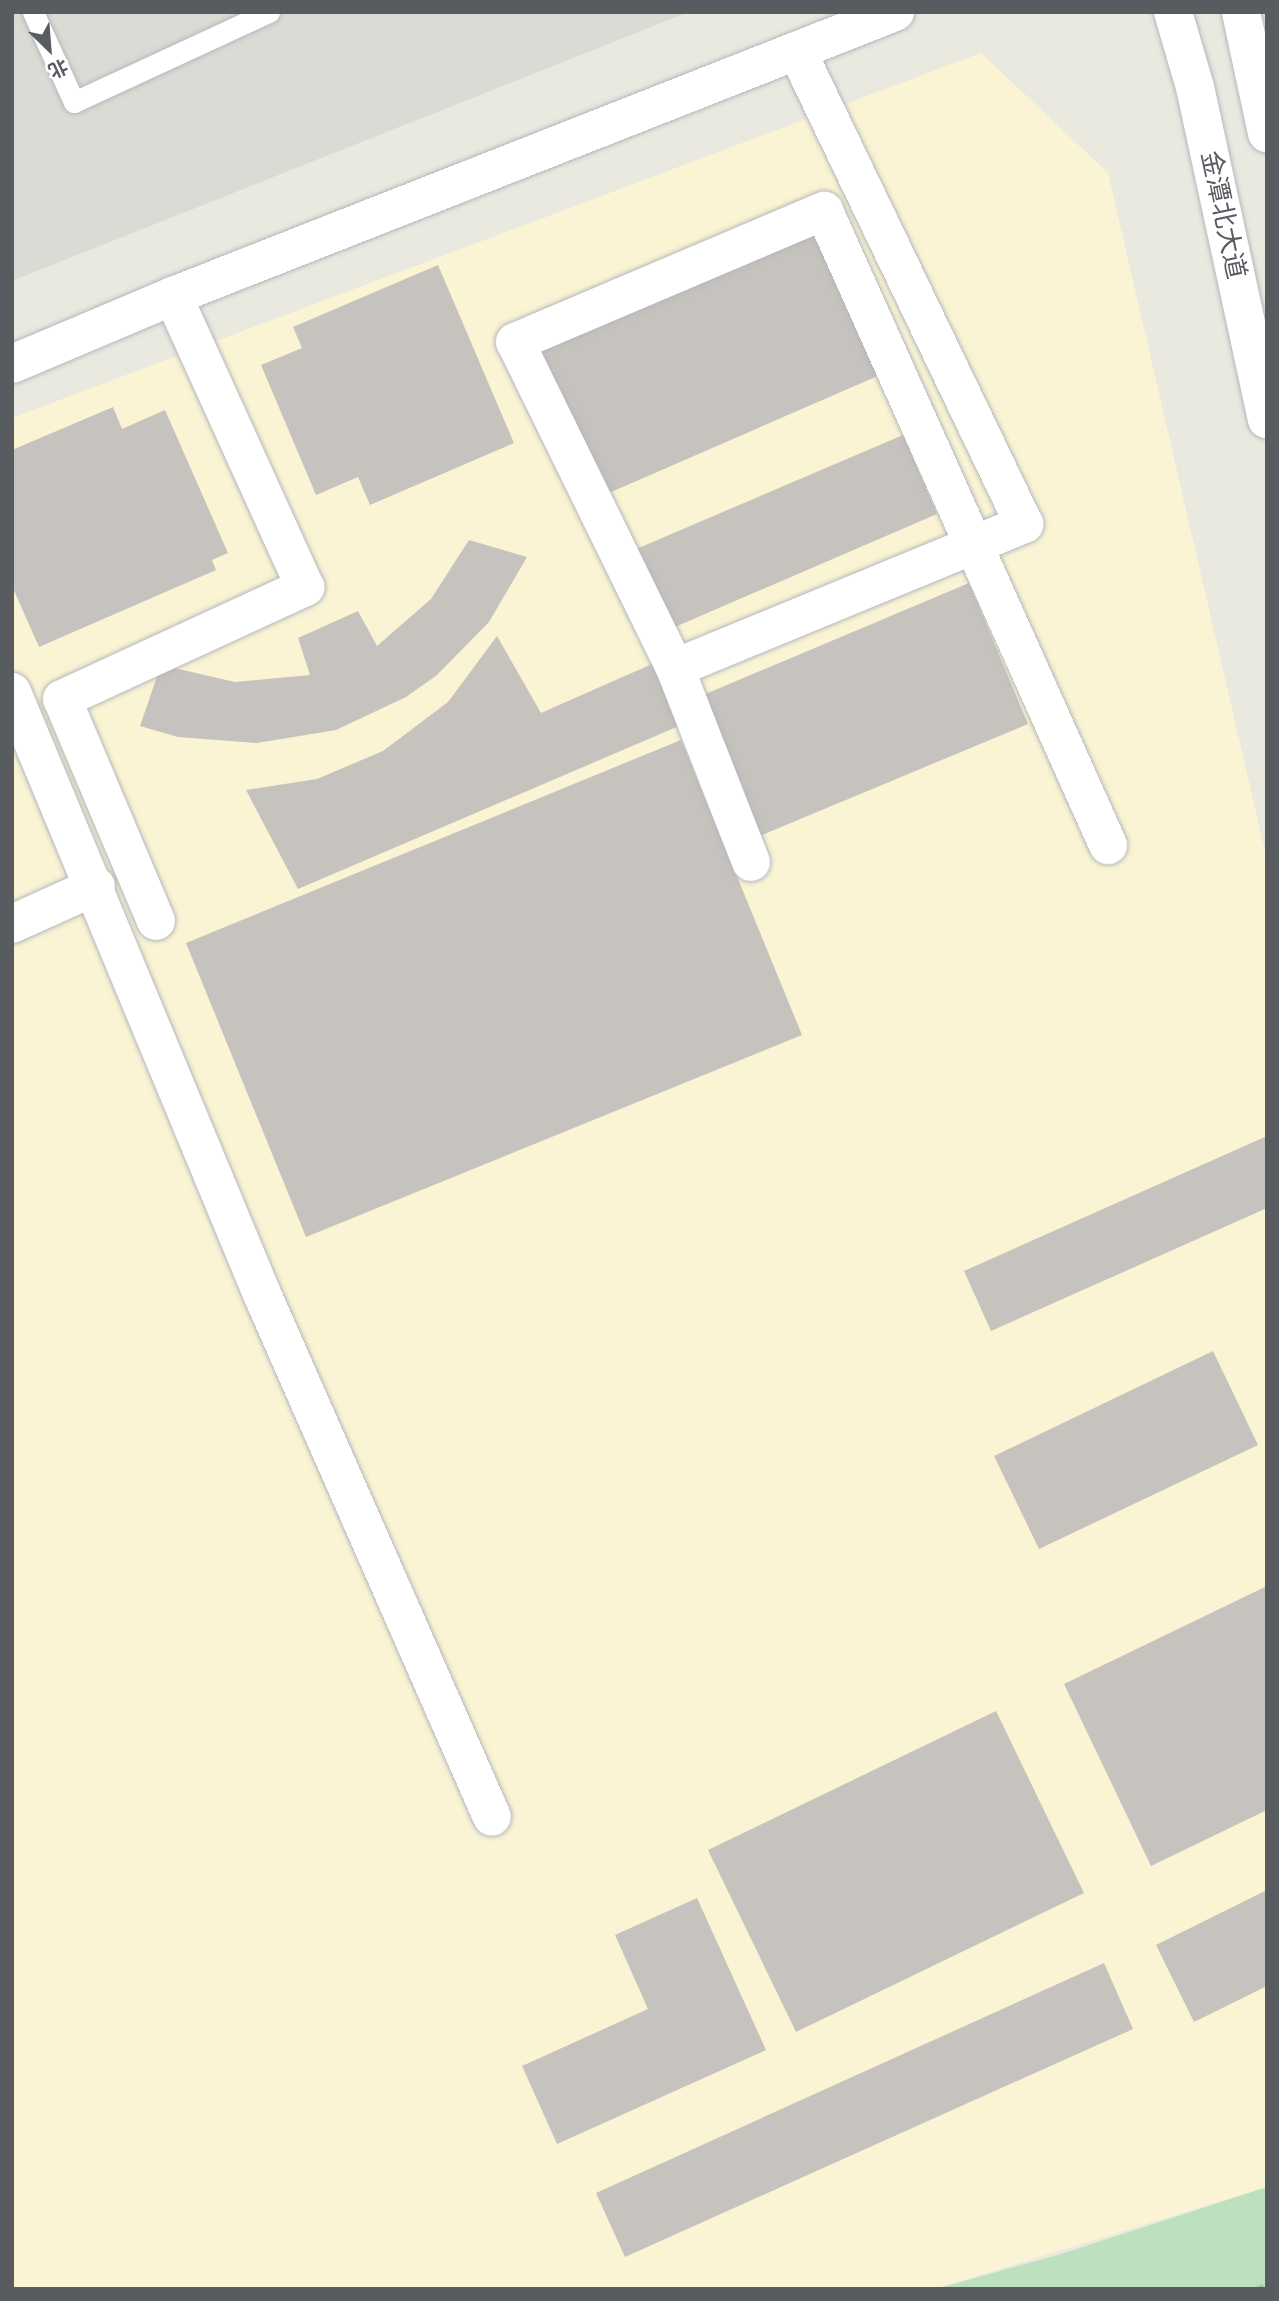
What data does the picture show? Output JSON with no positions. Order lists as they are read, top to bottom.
{
  "streets": {
    "street": ["金潭北大道"]
  },
  "north": "bottom right"
}
